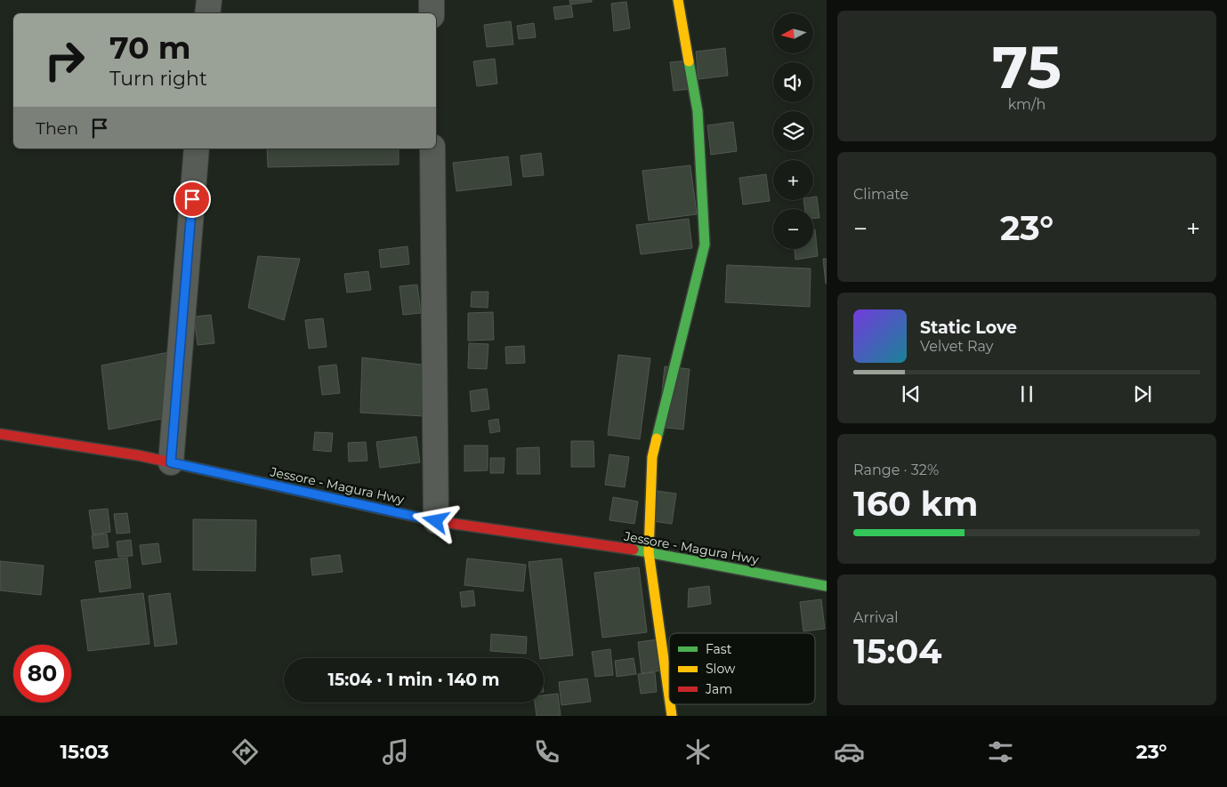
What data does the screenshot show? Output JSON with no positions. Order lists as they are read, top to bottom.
{
  "streets": {
    "main road": ["Jessore - Magura Hwy"]
  },
  "legend": ["Fast", "Slow", "Jam"],
  "north": "left",
  "page": {
    "tile": [
      ["75", "km/h"],
      "Climate",
      ["Range · 32%", "160 km"],
      ["Arrival", "15:04"]
    ],
    "map_buttons": ["+", "−"],
    "turn": ["70 m", "Turn right"],
    "then": "Then",
    "heat": ["−", "23°", "+"],
    "song": ["Static Love", "Velvet Ray"],
    "limit": "80",
    "trip": "15:04 · 1 min · 140 m",
    "tabs": ["15:03", "23°"]
  }
}
